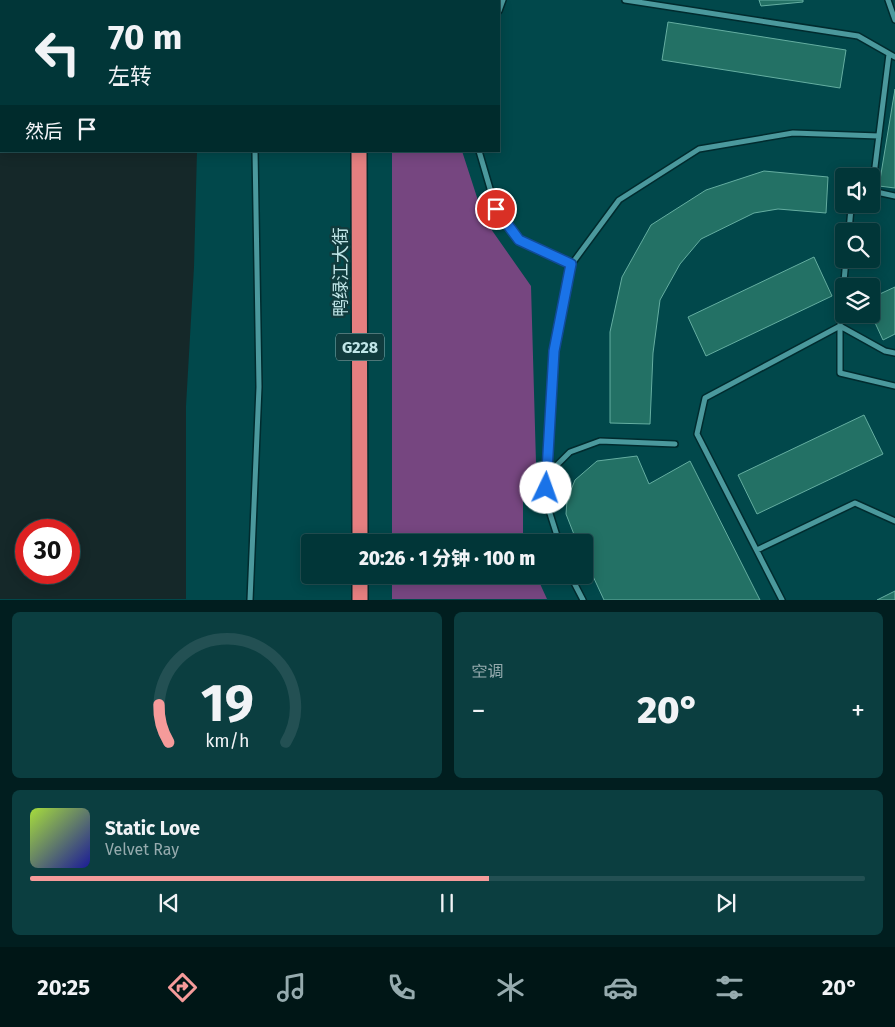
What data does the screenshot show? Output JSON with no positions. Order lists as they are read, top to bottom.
{
  "streets": {
    "highway": ["鸭绿江大街", "G228"]
  },
  "page": {
    "turn": ["70 m", "左转"],
    "then": "然后",
    "limit": "30",
    "trip": "20:26 · 1 分钟 · 100 m",
    "tile": "空调",
    "heat": ["−", "20°", "+"],
    "song": ["Static Love", "Velvet Ray"],
    "tabs": ["20:25", "20°"],
    "gauge": ["19", "km/h"]
  }
}
